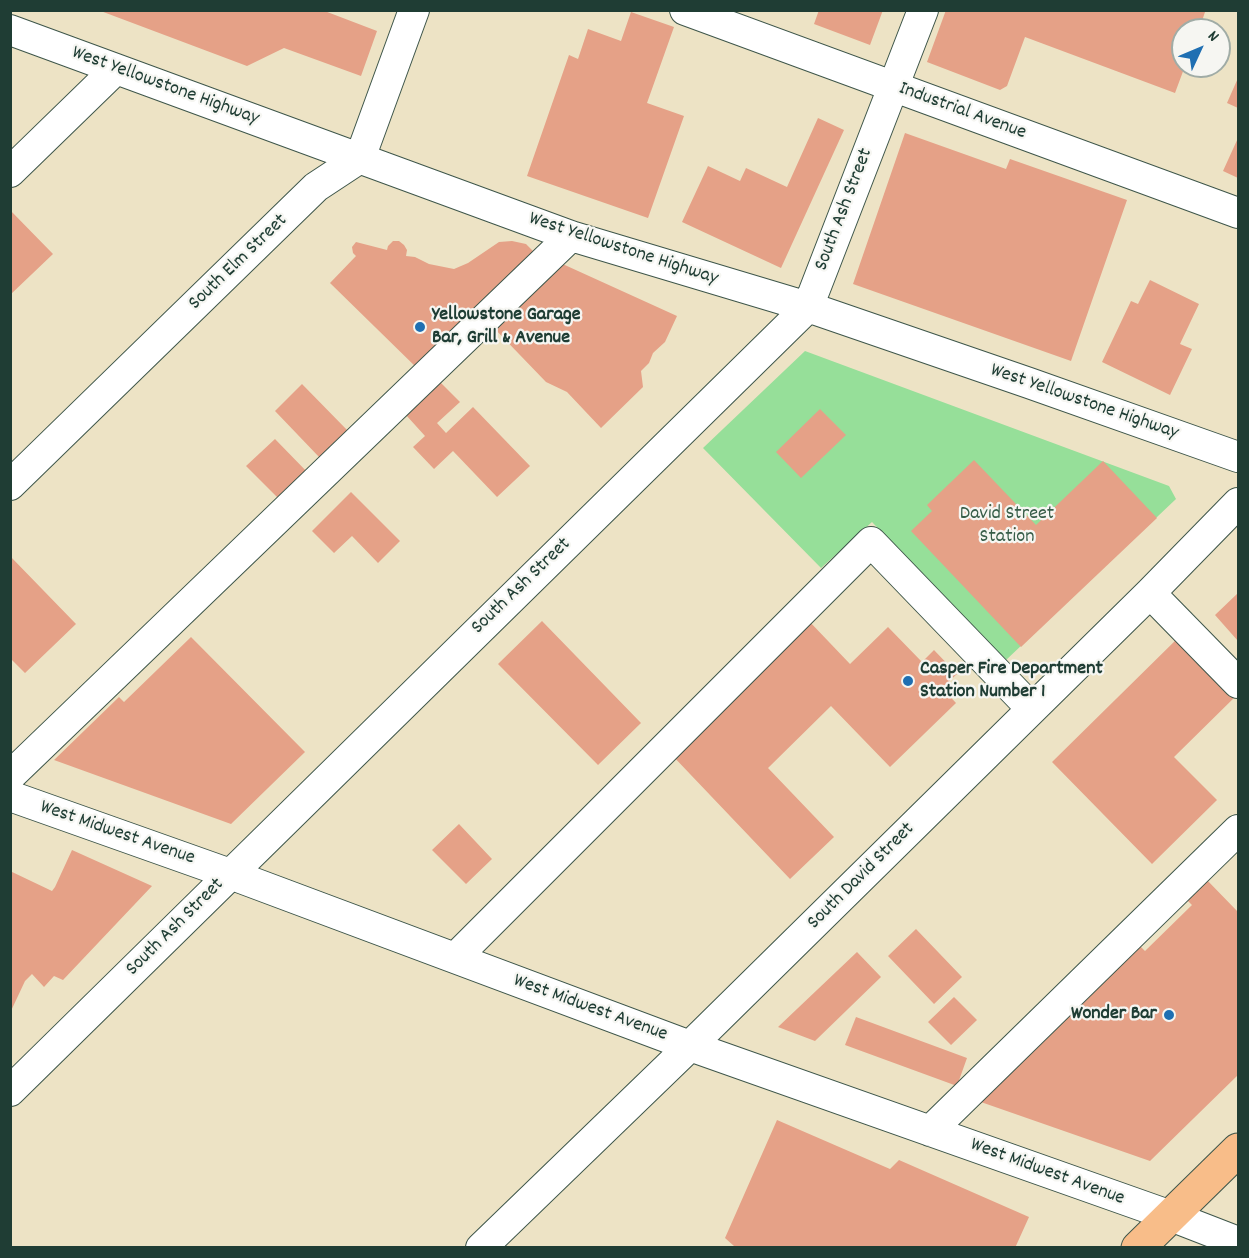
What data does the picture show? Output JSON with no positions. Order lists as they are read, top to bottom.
{
  "streets": {
    "street": [
      "West Yellowstone Highway",
      "Industrial Avenue",
      "South Ash Street",
      "South Elm Street",
      "West Midwest Avenue",
      "South David Street"
    ]
  },
  "crossings": [
    ["West Yellowstone Highway", "South Ash Street"],
    ["West Yellowstone Highway", "South Elm Street"],
    ["Industrial Avenue", "South Ash Street"],
    ["South Ash Street", "West Midwest Avenue"],
    ["West Midwest Avenue", "South David Street"]
  ],
  "parks": ["David Street Station"],
  "places": ["Yellowstone Garage Bar, Grill & Avenue", "Casper Fire Department Station Number 1", "Wonder Bar"],
  "north": "top right"
}
